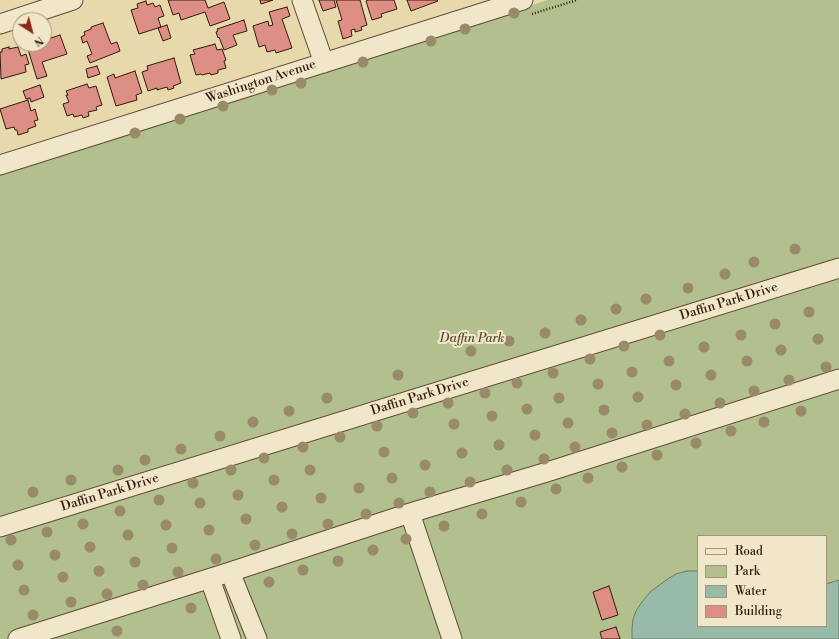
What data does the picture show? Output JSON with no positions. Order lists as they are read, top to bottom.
{
  "streets": {
    "street": ["Washington Avenue", "Daffin Park Drive"]
  },
  "parks": ["Daffin Park"],
  "legend": [
    "Road",
    "Park",
    "Water",
    "Building"
  ],
  "north": "bottom right"
}
